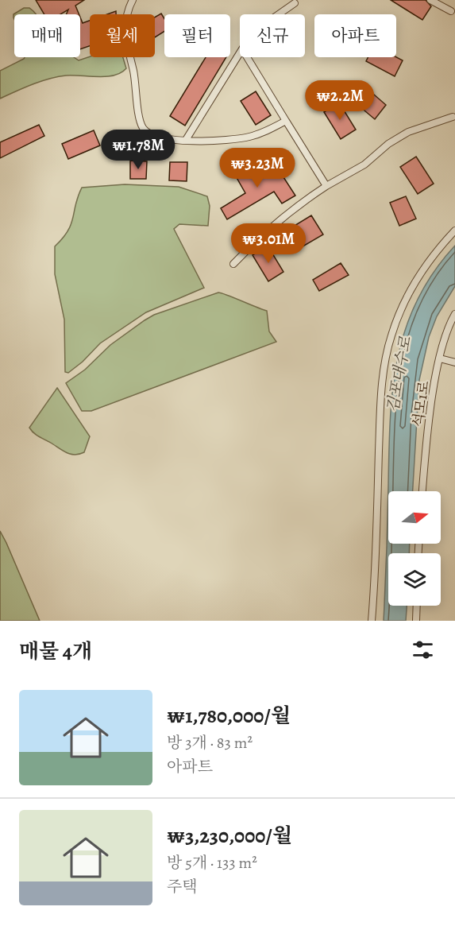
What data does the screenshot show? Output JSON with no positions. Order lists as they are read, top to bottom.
{
  "streets": {
    "lane": ["석모1로"]
  },
  "water": ["김포대수로"],
  "north": "right",
  "page": {
    "chip": [
      "매매",
      "월세",
      "필터",
      "신규",
      "아파트"
    ],
    "price": [
      "₩2.2M",
      "₩1.78M",
      "₩3.23M",
      "₩3.01M"
    ],
    "heading": "매물 4개",
    "list": [
      {
        "name": "₩1,780,000/월",
        "note": "방 3개 · 83 m² · 아파트"
      },
      {
        "name": "₩3,230,000/월",
        "note": "방 5개 · 133 m² · 주택"
      }
    ]
  }
}
